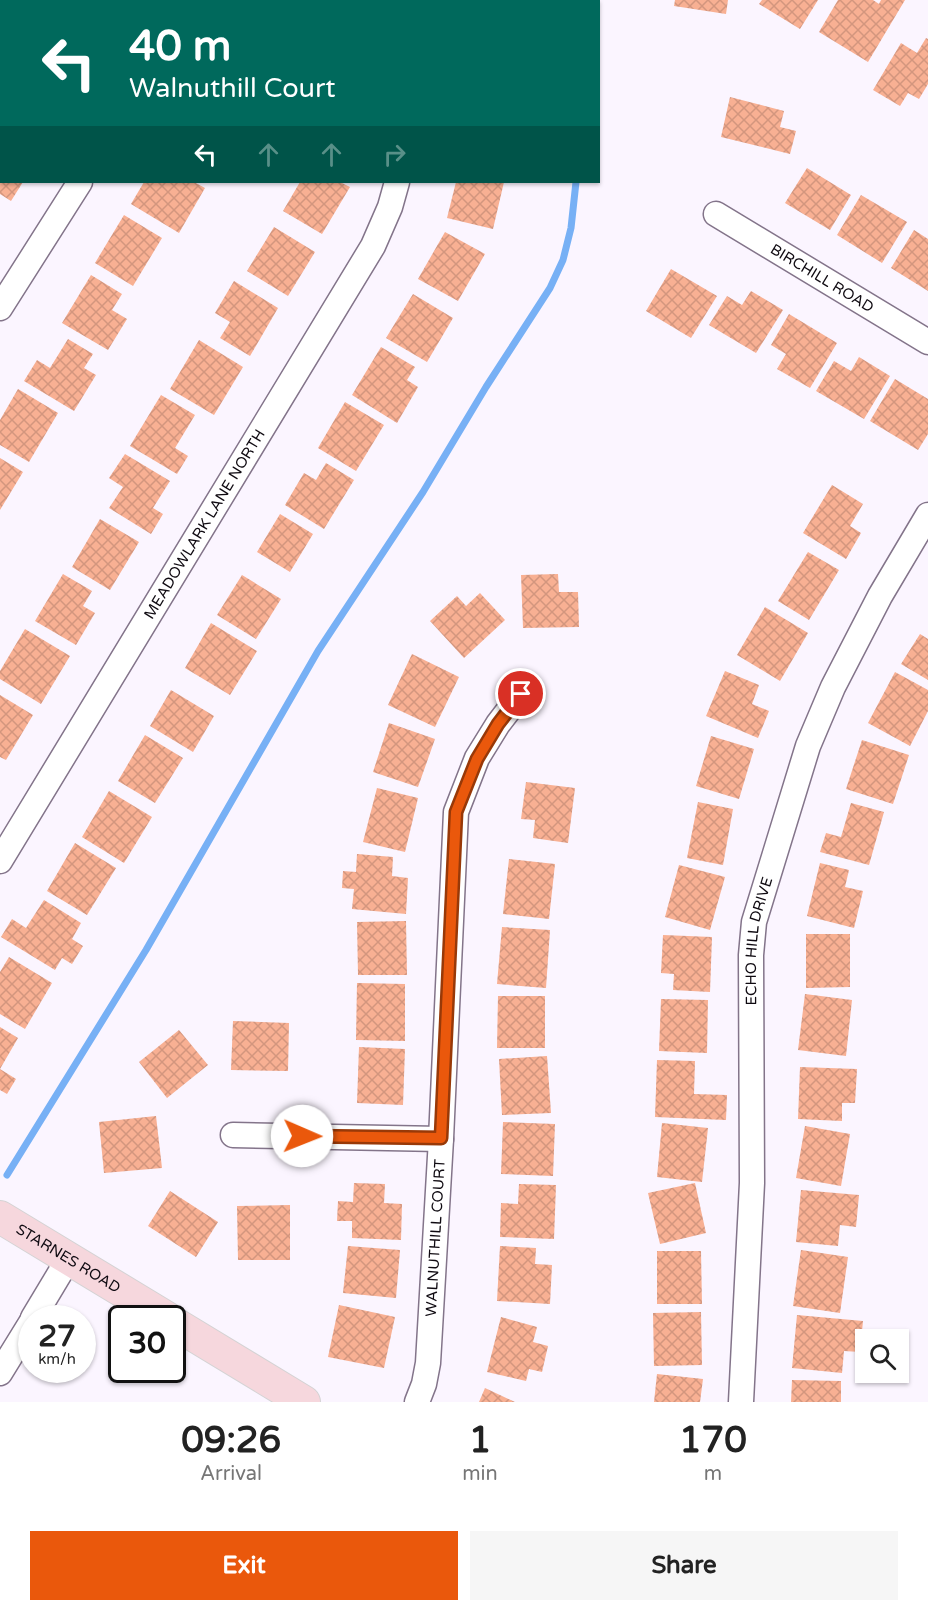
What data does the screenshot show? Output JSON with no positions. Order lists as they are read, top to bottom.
{
  "streets": {
    "main road": ["STARNES ROAD"],
    "street": [
      "BIRCHILL ROAD",
      "MEADOWLARK LANE NORTH",
      "ECHO HILL DRIVE",
      "WALNUTHILL COURT"
    ]
  },
  "page": {
    "turn": ["40 m", "Walnuthill Court"],
    "speed": "27 km/h",
    "limit": "30",
    "eta": [
      "09:26",
      "Arrival",
      "1",
      "min",
      "170",
      "m"
    ],
    "buttons": ["Exit", "Share"]
  }
}
